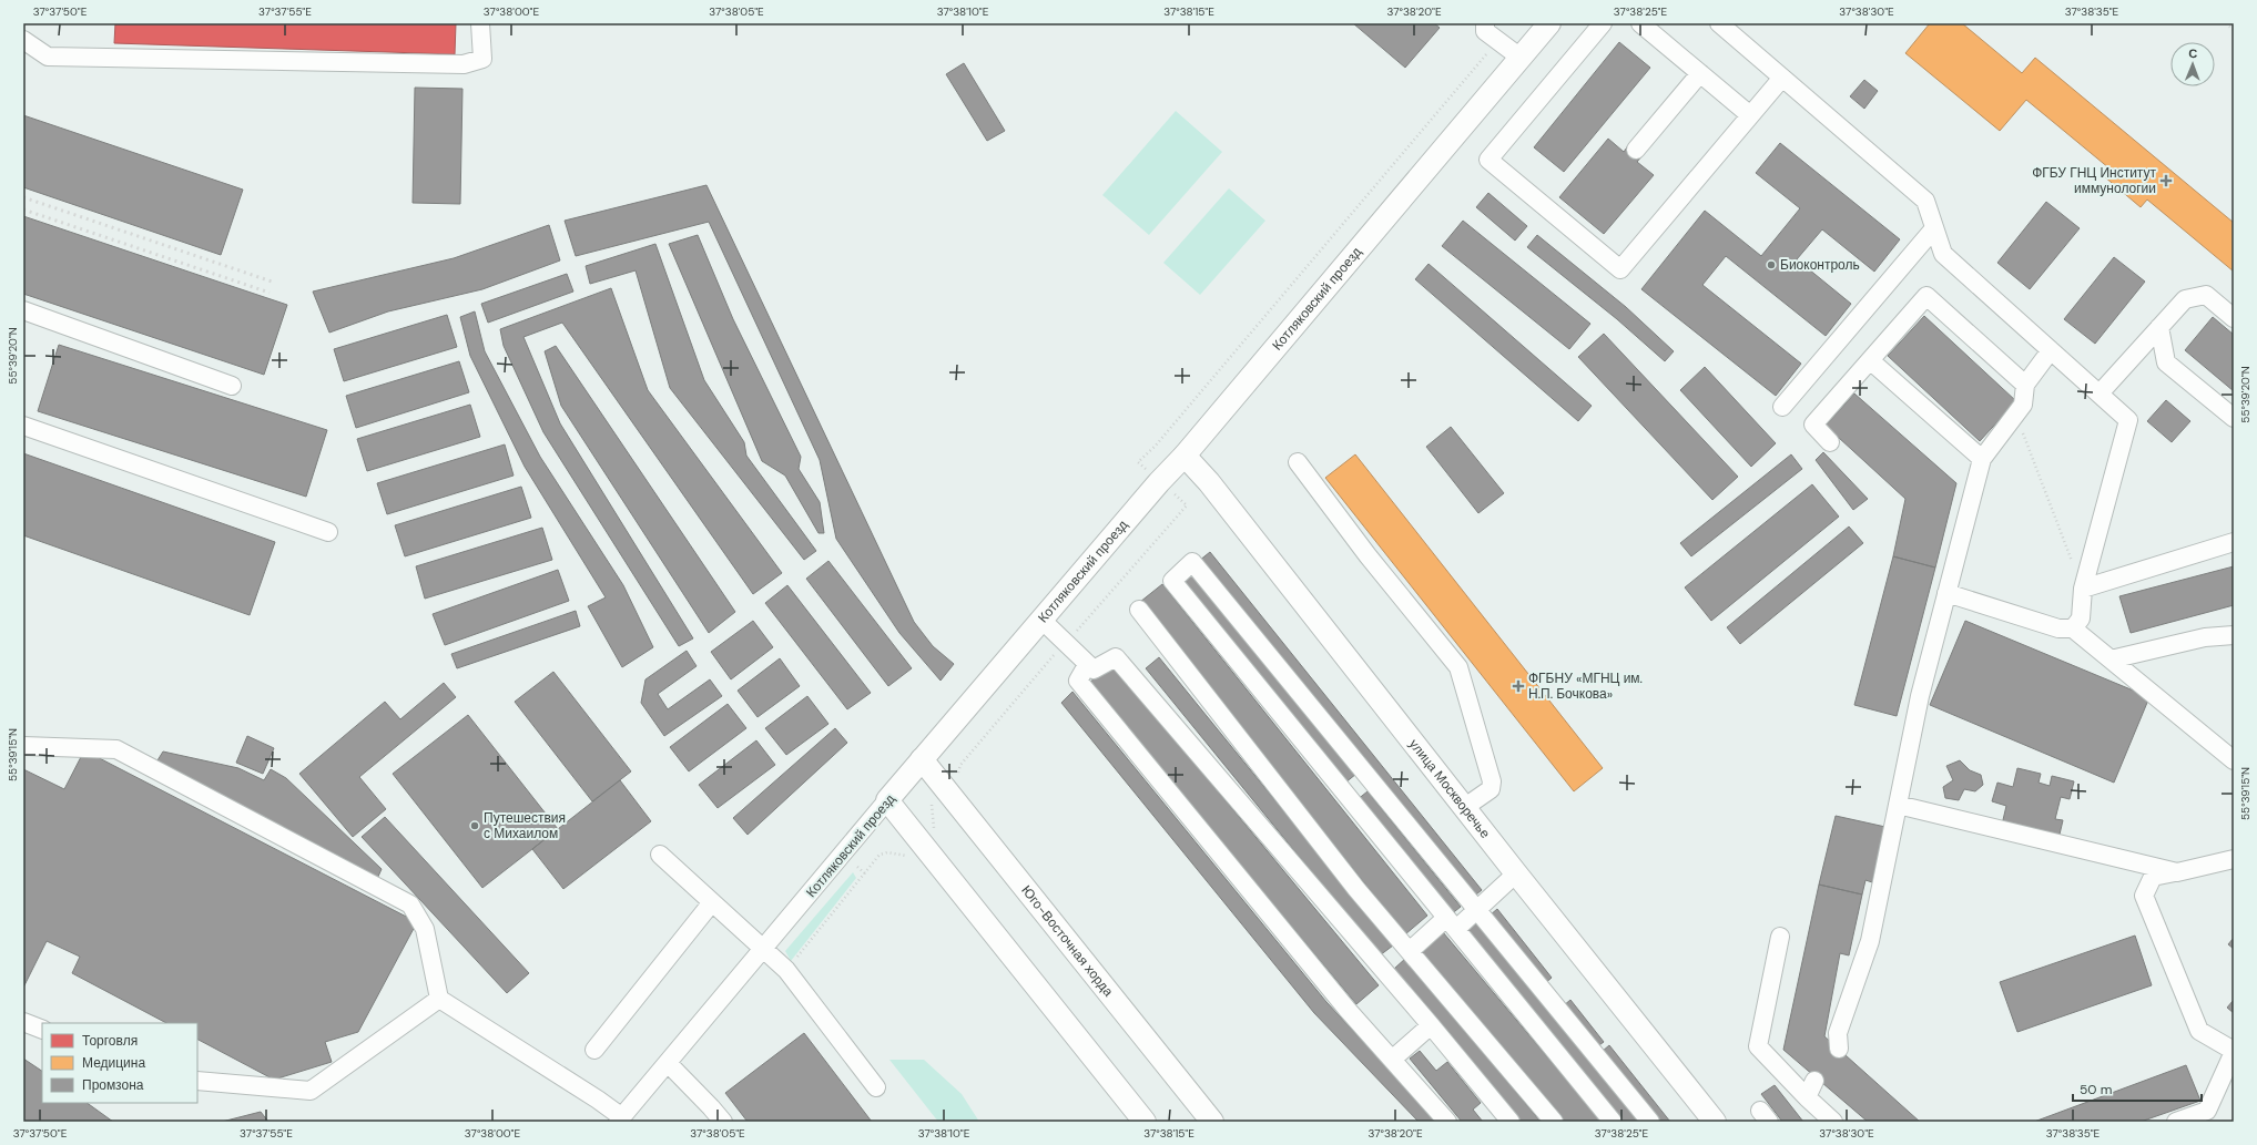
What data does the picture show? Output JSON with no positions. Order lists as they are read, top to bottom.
{
  "streets": {
    "main road": ["Котляковский проезд", "улица Москворечье", "Юго-Восточная хорда"]
  },
  "crossings": [
    ["Котляковский проезд", "улица Москворечье"],
    ["Котляковский проезд", "Юго-Восточная хорда"]
  ],
  "places": {
    "health": ["ФГБУ ГНЦ Институт иммунологии", "ФГБНУ «МГНЦ им. Н.П. Бочкова»"],
    "other": ["Биоконтроль", "Путешествия с Михаилом"]
  },
  "legend": ["Торговля", "Медицина", "Промзона"],
  "scale_bar": "50 m",
  "north": "top",
  "coordinates": [
    "37°37'50\"E",
    "37°37'55\"E",
    "37°38'00\"E",
    "37°38'05\"E",
    "37°38'10\"E",
    "37°38'15\"E",
    "37°38'20\"E",
    "37°38'25\"E",
    "37°38'30\"E",
    "37°38'35\"E",
    "55°39'20\"N",
    "55°39'15\"N"
  ]
}
